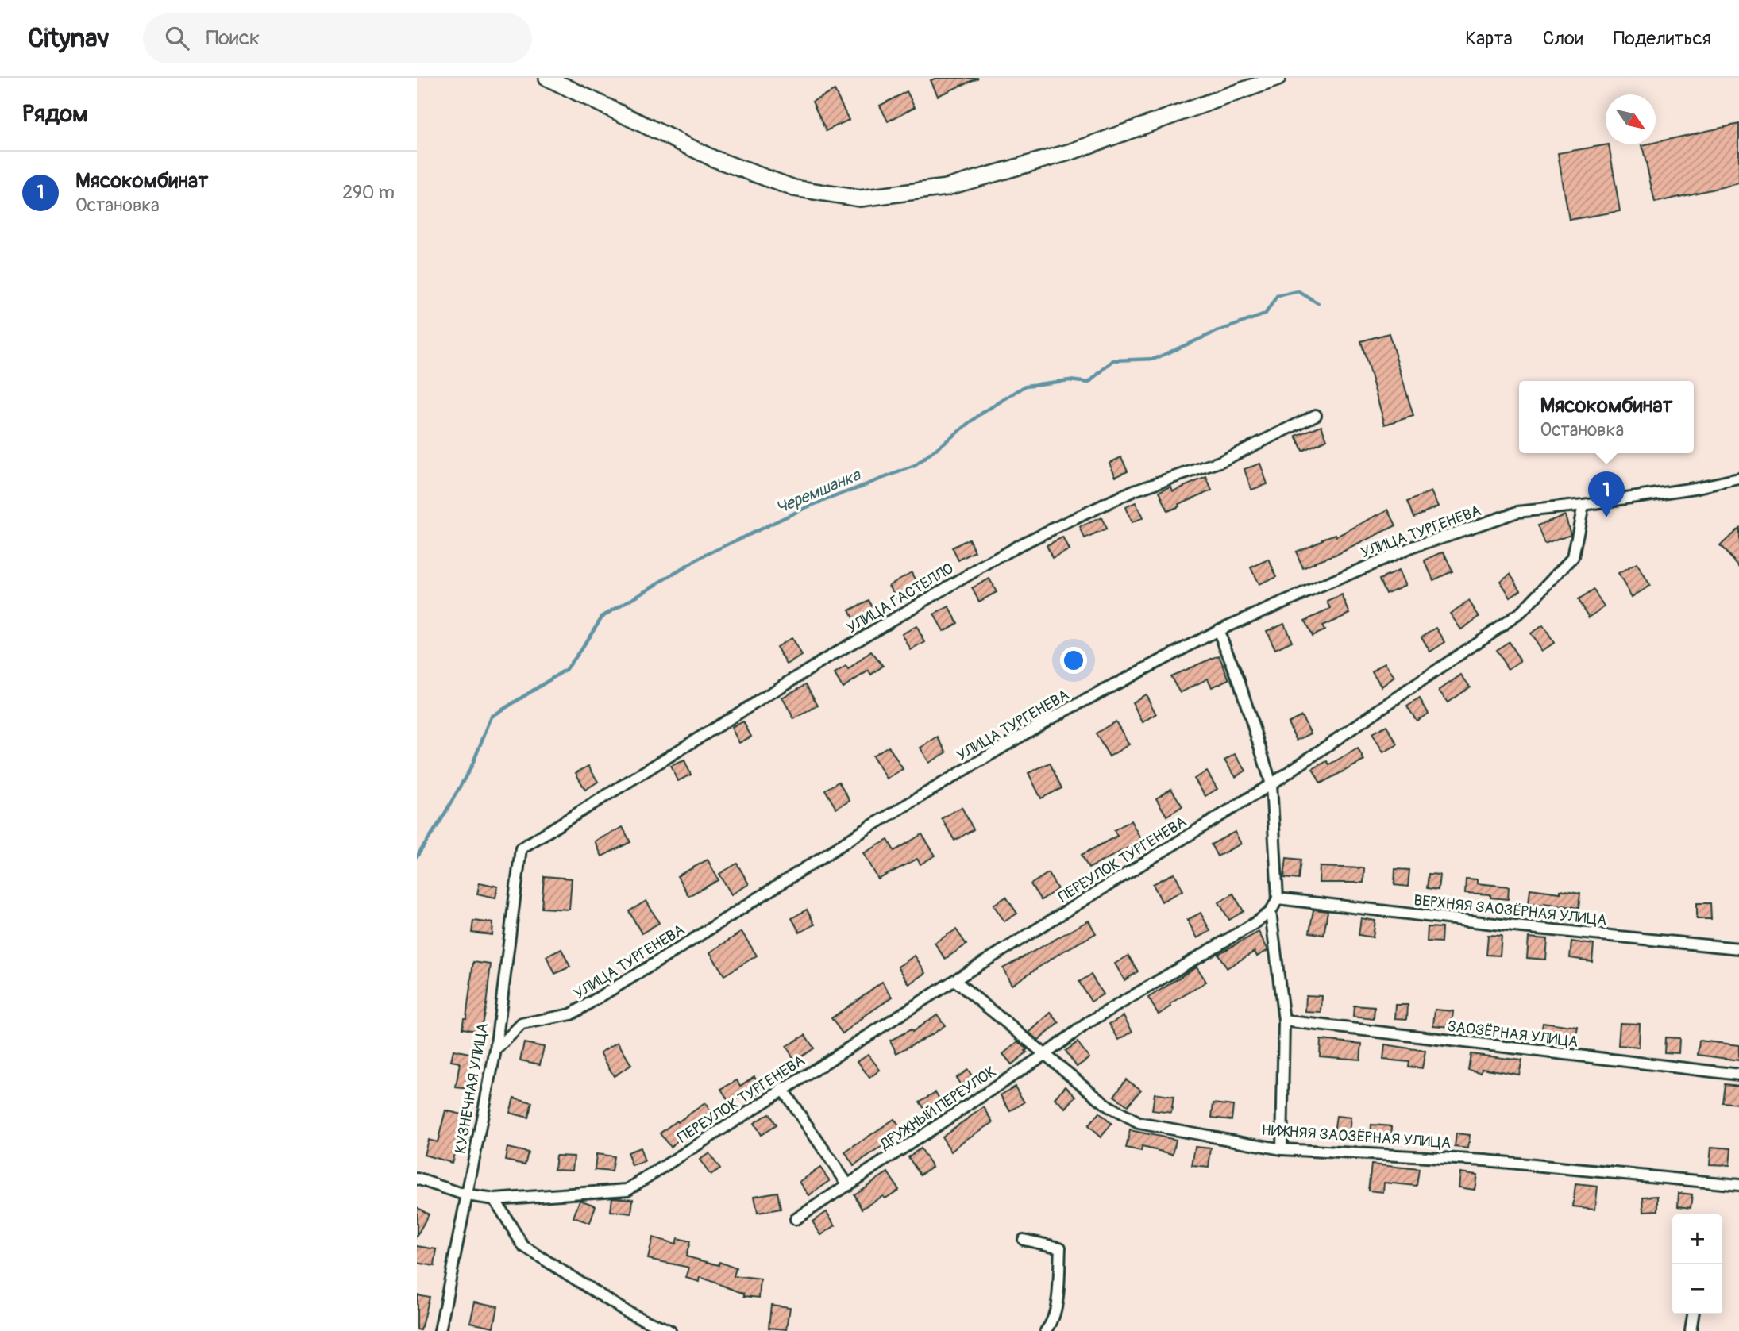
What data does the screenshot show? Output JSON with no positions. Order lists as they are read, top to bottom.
{
  "streets": {
    "street": [
      "УЛИЦА ТУРГЕНЕВА",
      "УЛИЦА ГАСТЕЛЛО",
      "ПЕРЕУЛОК ТУРГЕНЕВА",
      "ВЕРХНЯЯ ЗАОЗЁРНАЯ УЛИЦА",
      "ЗАОЗЁРНАЯ УЛИЦА",
      "КУЗНЕЧНАЯ УЛИЦА",
      "ДРУЖНЫЙ ПЕРЕУЛОК",
      "НИЖНЯЯ ЗАОЗЁРНАЯ УЛИЦА"
    ]
  },
  "crossings": [
    ["УЛИЦА ТУРГЕНЕВА", "ПЕРЕУЛОК ТУРГЕНЕВА"],
    ["УЛИЦА ТУРГЕНЕВА", "КУЗНЕЧНАЯ УЛИЦА"],
    ["УЛИЦА ГАСТЕЛЛО", "КУЗНЕЧНАЯ УЛИЦА"],
    ["ПЕРЕУЛОК ТУРГЕНЕВА", "КУЗНЕЧНАЯ УЛИЦА"],
    ["ПЕРЕУЛОК ТУРГЕНЕВА", "НИЖНЯЯ ЗАОЗЁРНАЯ УЛИЦА"],
    ["ДРУЖНЫЙ ПЕРЕУЛОК", "НИЖНЯЯ ЗАОЗЁРНАЯ УЛИЦА"]
  ],
  "water": ["Черемшанка"],
  "north": "bottom right",
  "page": {
    "header": "Citynav",
    "search": "Поиск",
    "nav": ["Карта", "Слои", "Поделиться"],
    "heading": "Рядом",
    "list": [
      {
        "mark": "1",
        "name": "Мясокомбинат",
        "note": "Остановка",
        "value": "290 m"
      }
    ],
    "popup": ["Мясокомбинат", "Остановка"],
    "pins": "1",
    "map_buttons": ["+", "−"]
  }
}
